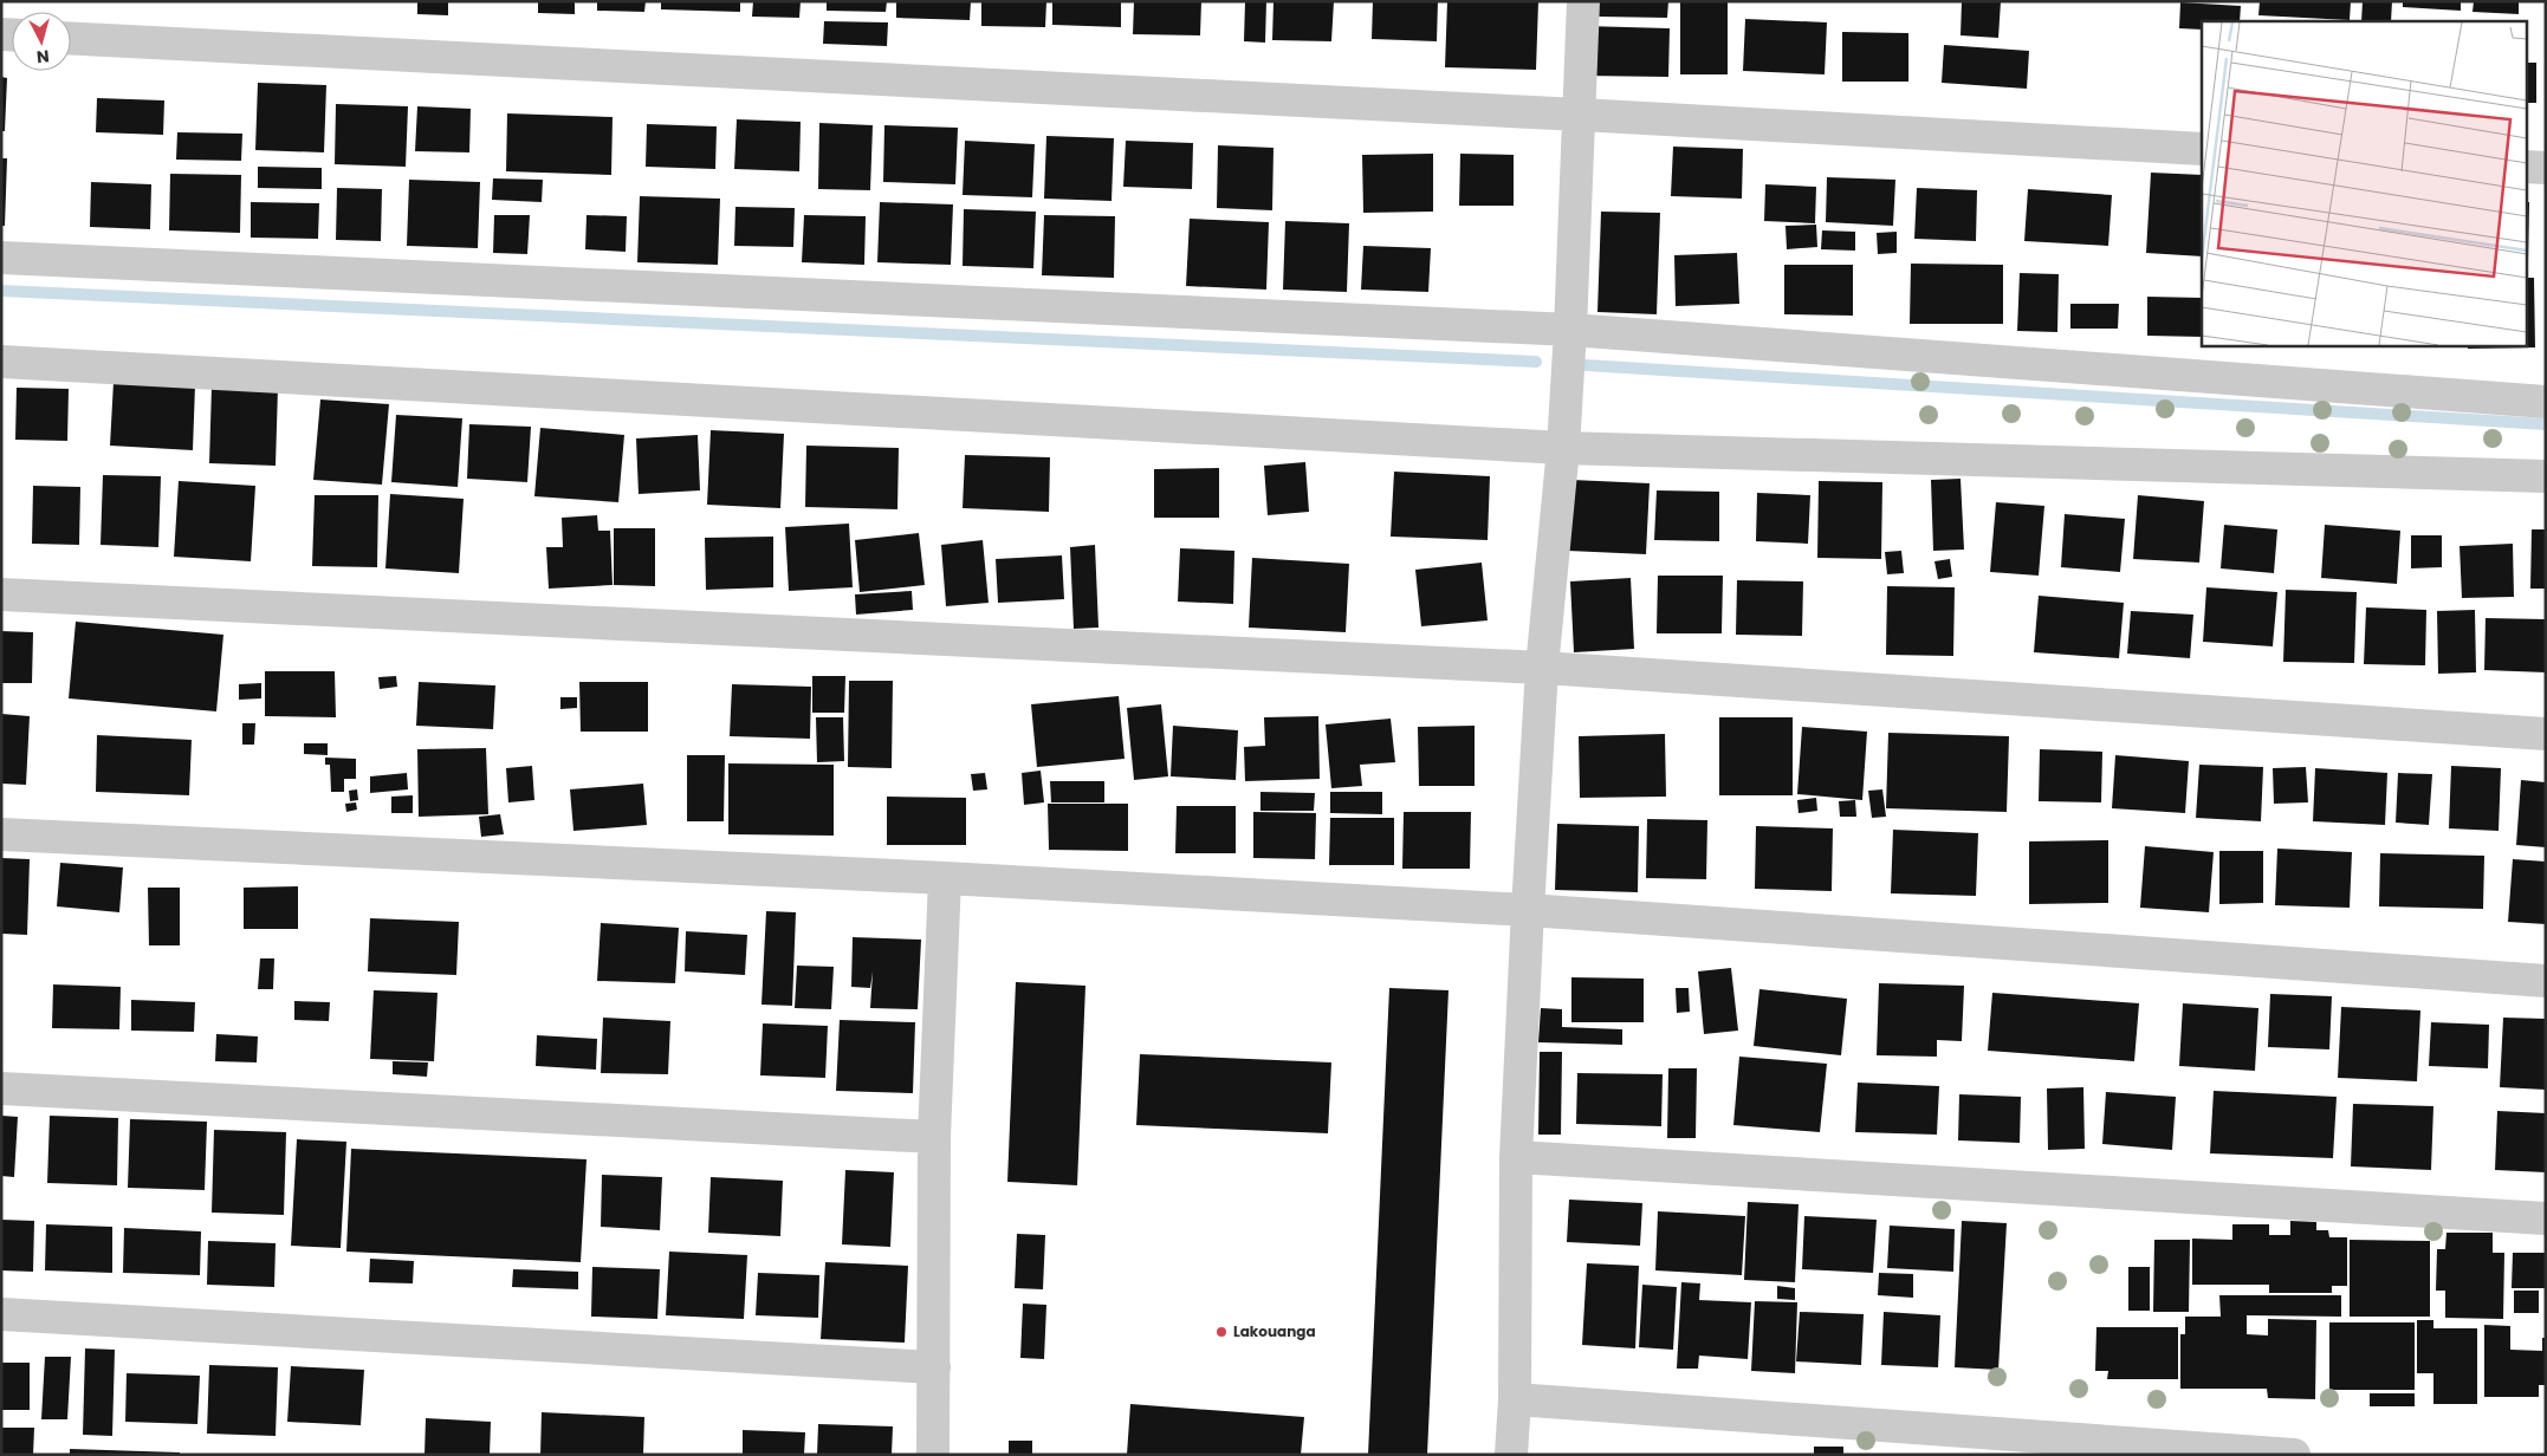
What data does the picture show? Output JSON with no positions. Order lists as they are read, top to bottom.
{
  "places": ["Lakouanga"],
  "north": "bottom"
}
